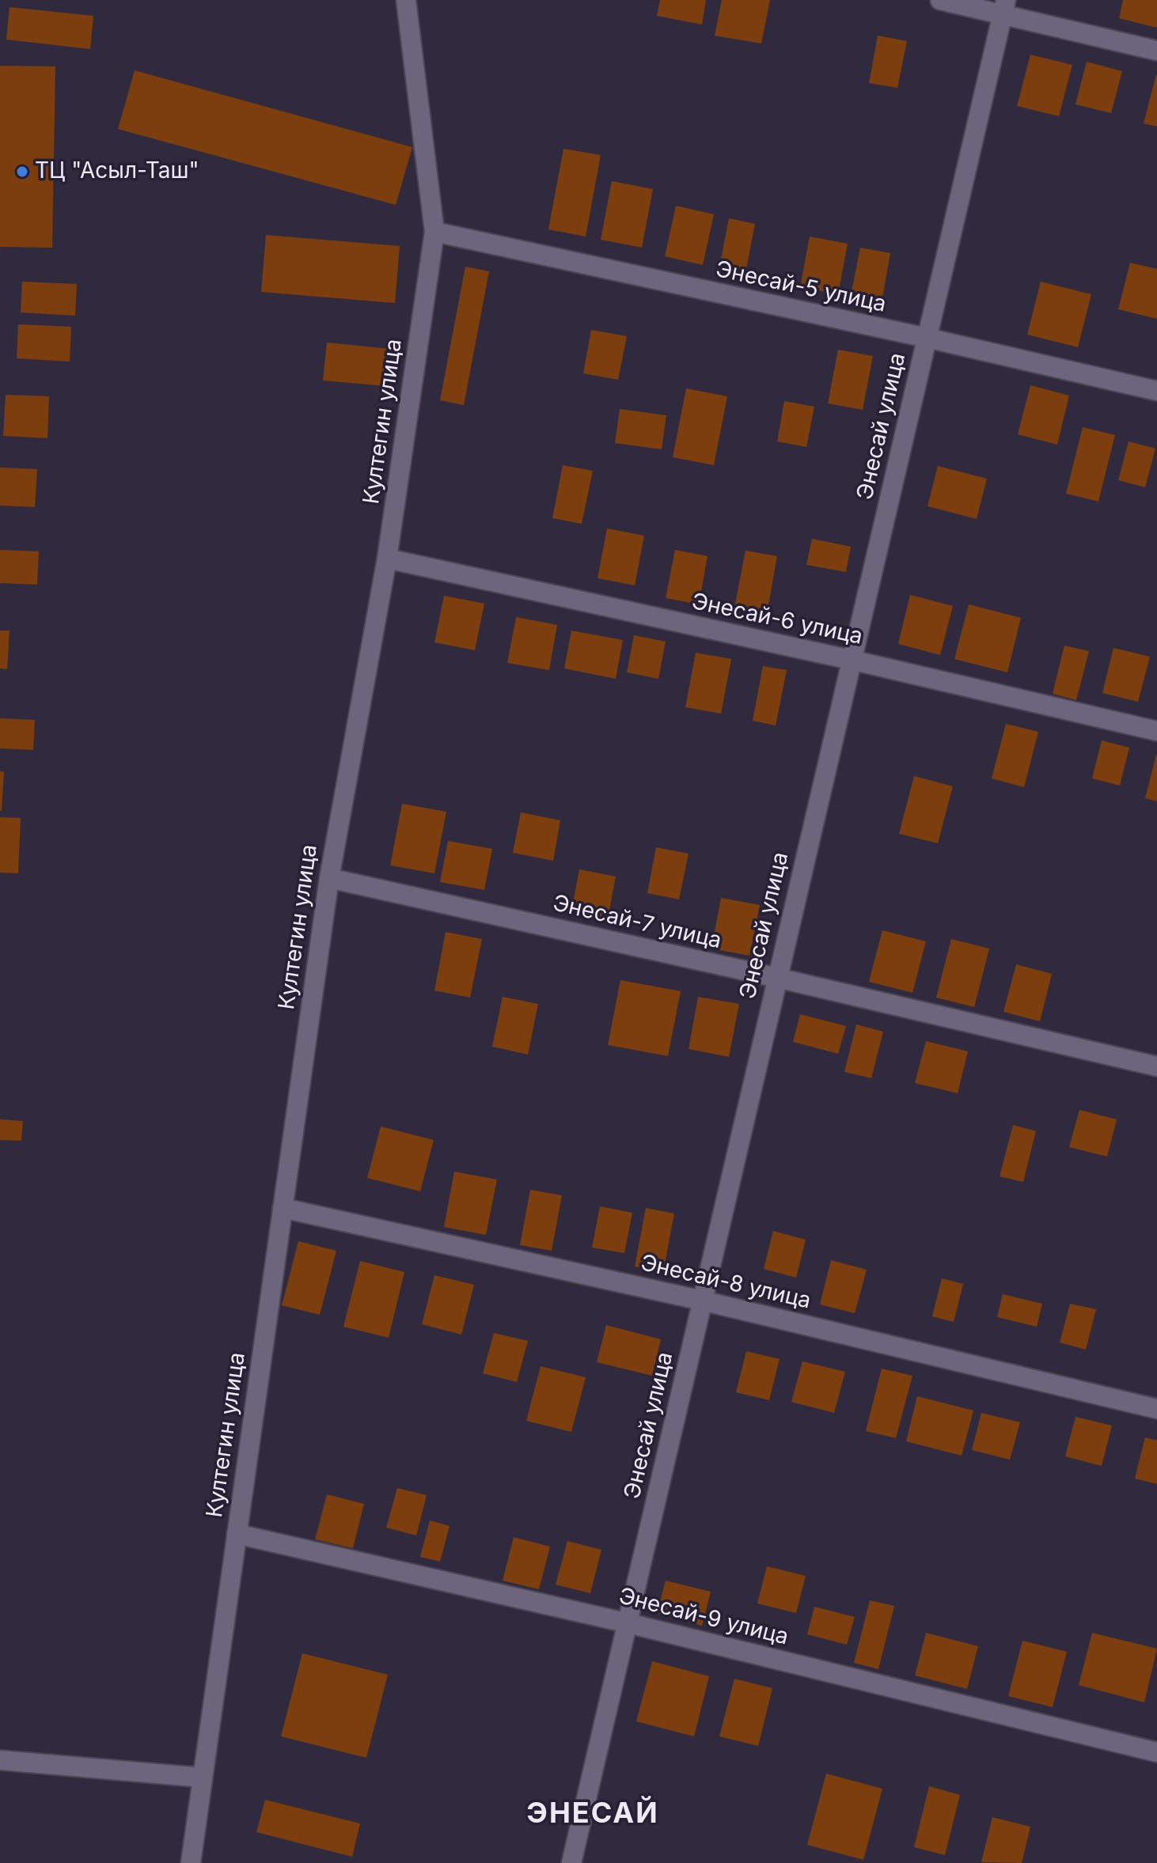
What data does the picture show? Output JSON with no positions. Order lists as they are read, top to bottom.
{
  "streets": {
    "street": [
      "Энесай-5 улица",
      "Култегин улица",
      "Энесай улица",
      "Энесай-6 улица",
      "Энесай-7 улица",
      "Энесай-8 улица",
      "Энесай-9 улица"
    ]
  },
  "crossings": [
    ["Энесай-5 улица", "Култегин улица"],
    ["Энесай-5 улица", "Энесай улица"],
    ["Култегин улица", "Энесай-6 улица"],
    ["Култегин улица", "Энесай-7 улица"],
    ["Култегин улица", "Энесай-8 улица"],
    ["Култегин улица", "Энесай-9 улица"],
    ["Энесай улица", "Энесай-6 улица"],
    ["Энесай улица", "Энесай-7 улица"],
    ["Энесай улица", "Энесай-8 улица"],
    ["Энесай улица", "Энесай-9 улица"]
  ],
  "districts": ["ЭНЕСАЙ"],
  "places": ["ТЦ \"Асыл-Таш\""]
}
